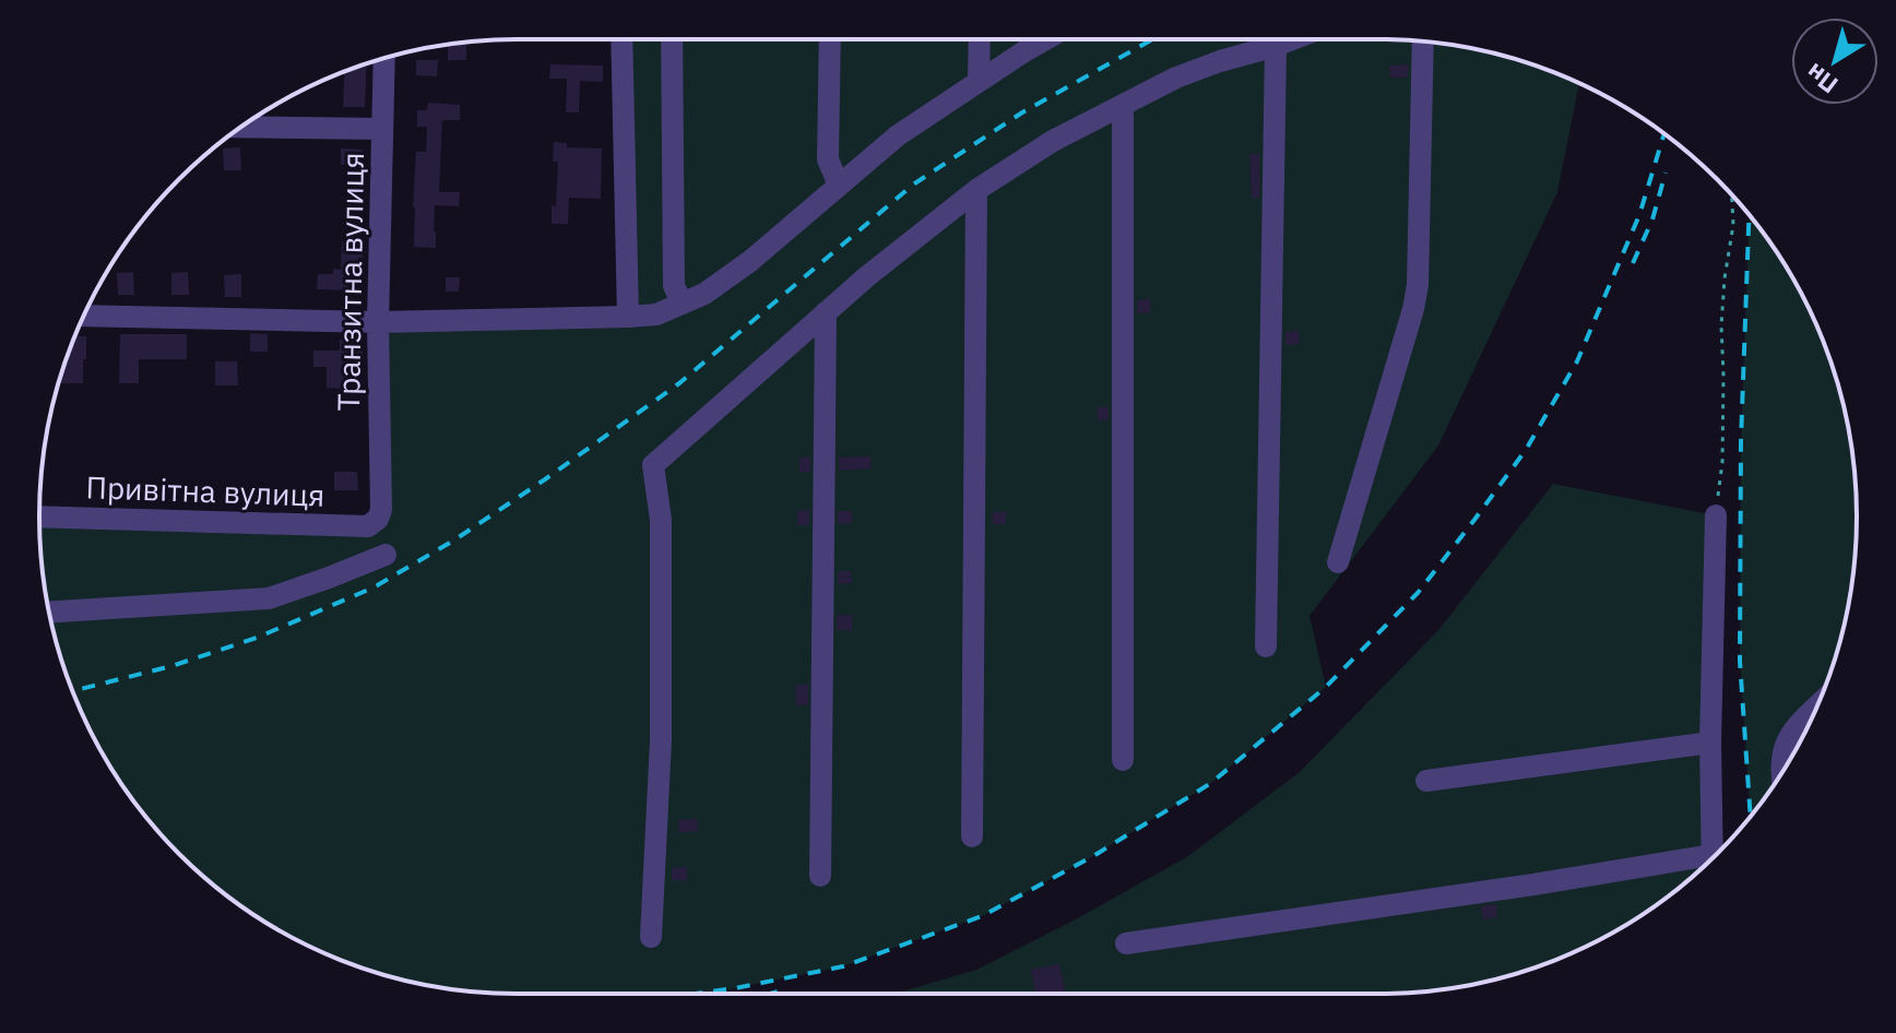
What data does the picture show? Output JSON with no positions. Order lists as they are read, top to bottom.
{
  "streets": {
    "street": ["Транзитна вулиця", "Привітна вулиця"]
  },
  "crossings": [
    ["Транзитна вулиця", "Привітна вулиця"]
  ],
  "north": "bottom left"
}
